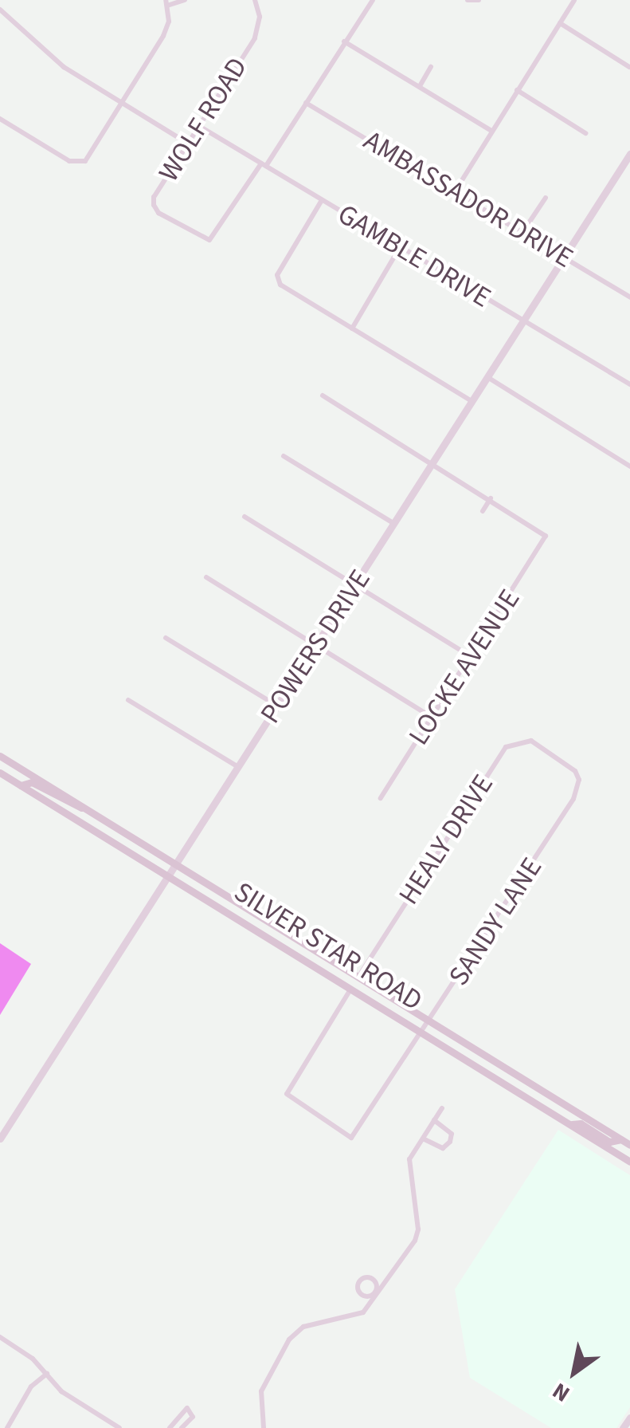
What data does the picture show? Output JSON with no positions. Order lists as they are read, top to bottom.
{
  "streets": {
    "main road": ["SILVER STAR ROAD"],
    "street": [
      "WOLF ROAD",
      "AMBASSADOR DRIVE",
      "GAMBLE DRIVE",
      "POWERS DRIVE",
      "LOCKE AVENUE",
      "HEALY DRIVE",
      "SANDY LANE"
    ]
  },
  "crossings": [
    ["WOLF ROAD", "GAMBLE DRIVE"],
    ["AMBASSADOR DRIVE", "POWERS DRIVE"],
    ["GAMBLE DRIVE", "POWERS DRIVE"],
    ["POWERS DRIVE", "SILVER STAR ROAD"],
    ["HEALY DRIVE", "SANDY LANE"],
    ["HEALY DRIVE", "SILVER STAR ROAD"],
    ["SANDY LANE", "SILVER STAR ROAD"]
  ],
  "north": "bottom left"
}
